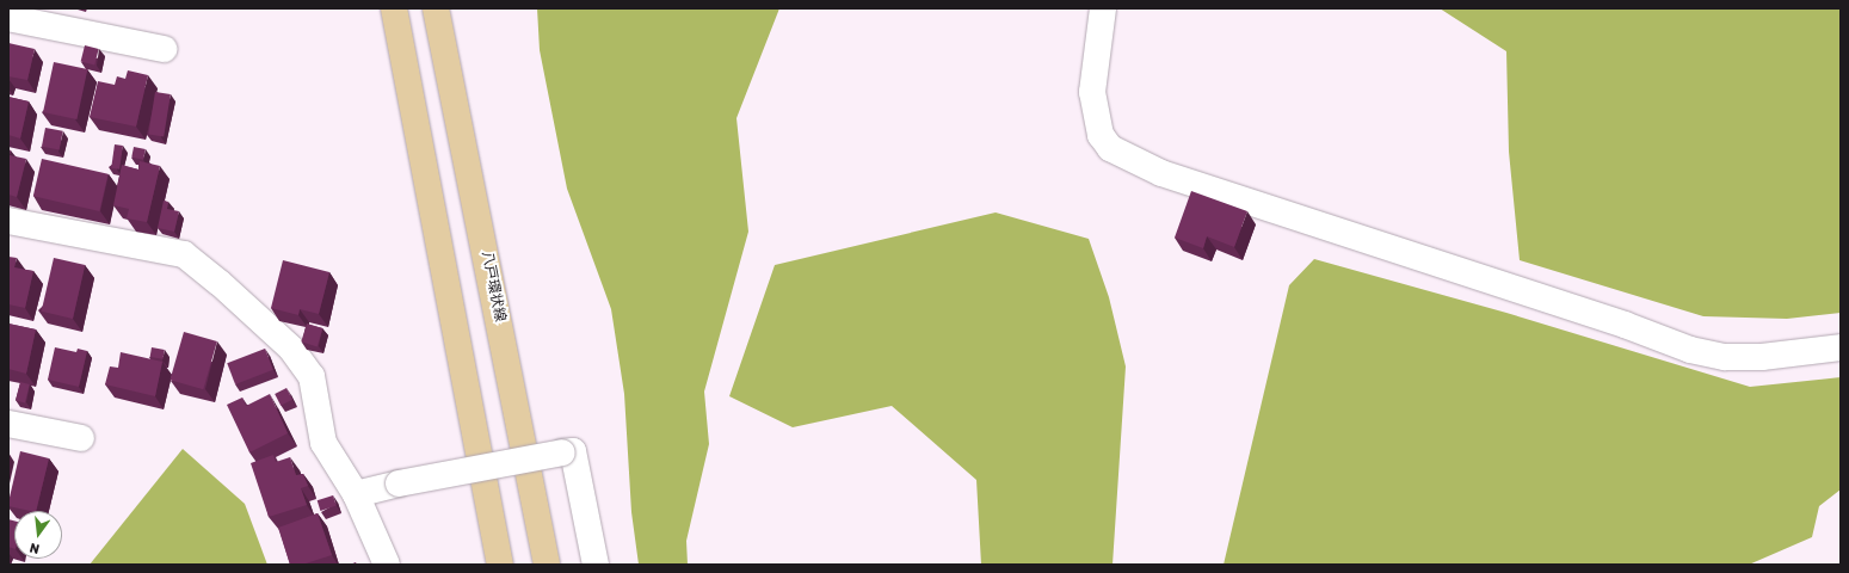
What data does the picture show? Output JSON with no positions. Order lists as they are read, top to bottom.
{
  "streets": {
    "main road": ["八戸環状線"]
  },
  "north": "bottom"
}
